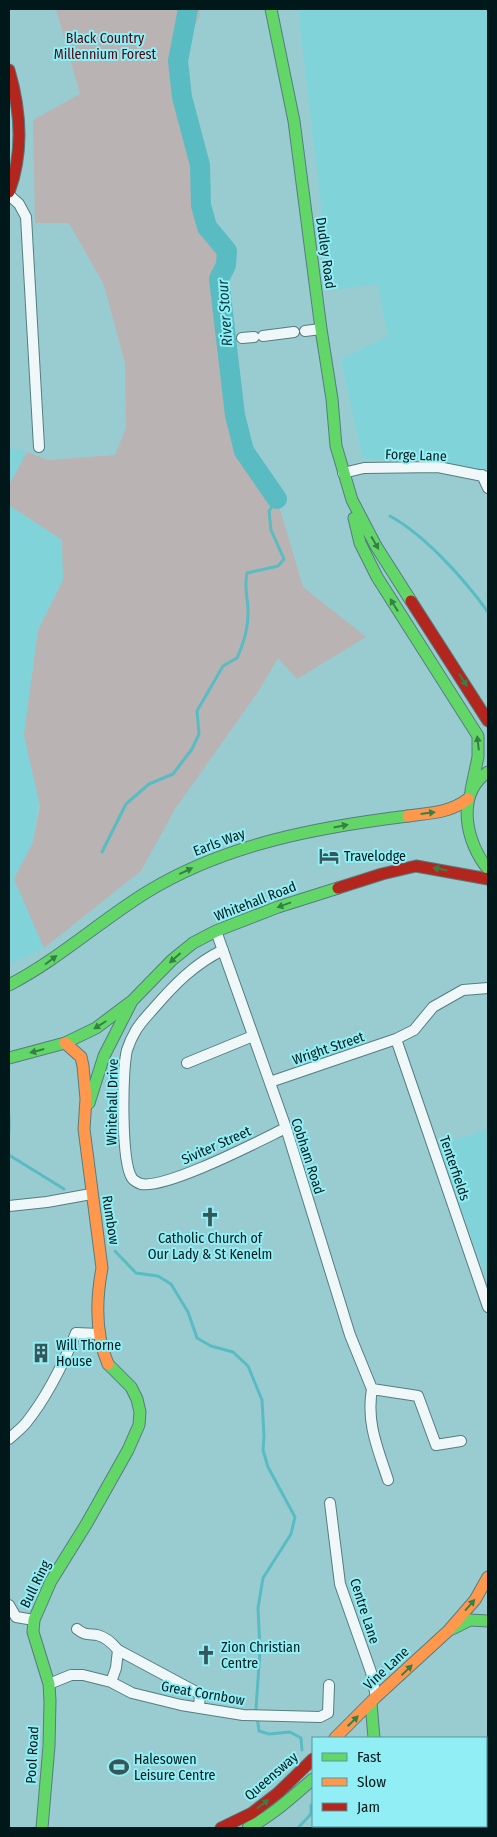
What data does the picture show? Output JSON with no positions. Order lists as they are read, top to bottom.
{
  "streets": {
    "main road": [
      "Dudley Road",
      "Earls Way",
      "Whitehall Road",
      "Rumbow",
      "Bull Ring",
      "Vine Lane",
      "Pool Road",
      "Queensway"
    ],
    "street": [
      "Forge Lane",
      "Wright Street",
      "Whitehall Drive",
      "Siviter Street",
      "Cobham Road",
      "Tenterfields",
      "Centre Lane",
      "Great Cornbow"
    ]
  },
  "crossings": [
    ["Dudley Road", "Forge Lane"],
    ["Whitehall Road", "Cobham Road"],
    ["Whitehall Road", "Rumbow"],
    ["Wright Street", "Cobham Road"],
    ["Wright Street", "Tenterfields"],
    ["Whitehall Drive", "Siviter Street"],
    ["Whitehall Drive", "Cobham Road"],
    ["Siviter Street", "Cobham Road"],
    ["Rumbow", "Bull Ring"],
    ["Bull Ring", "Great Cornbow"],
    ["Bull Ring", "Pool Road"],
    ["Centre Lane", "Vine Lane"],
    ["Great Cornbow", "Pool Road"]
  ],
  "one_way": ["Earls Way", "Whitehall Road", "Vine Lane"],
  "water": ["River Stour"],
  "parks": ["Black Country Millennium Forest"],
  "places": {
    "hotel": ["Travelodge"],
    "church": ["Catholic Church of Our Lady & St Kenelm", "Zion Christian Centre"],
    "building": ["Will Thorne House"],
    "sports": ["Halesowen Leisure Centre"]
  },
  "legend": ["Fast", "Slow", "Jam"]
}
